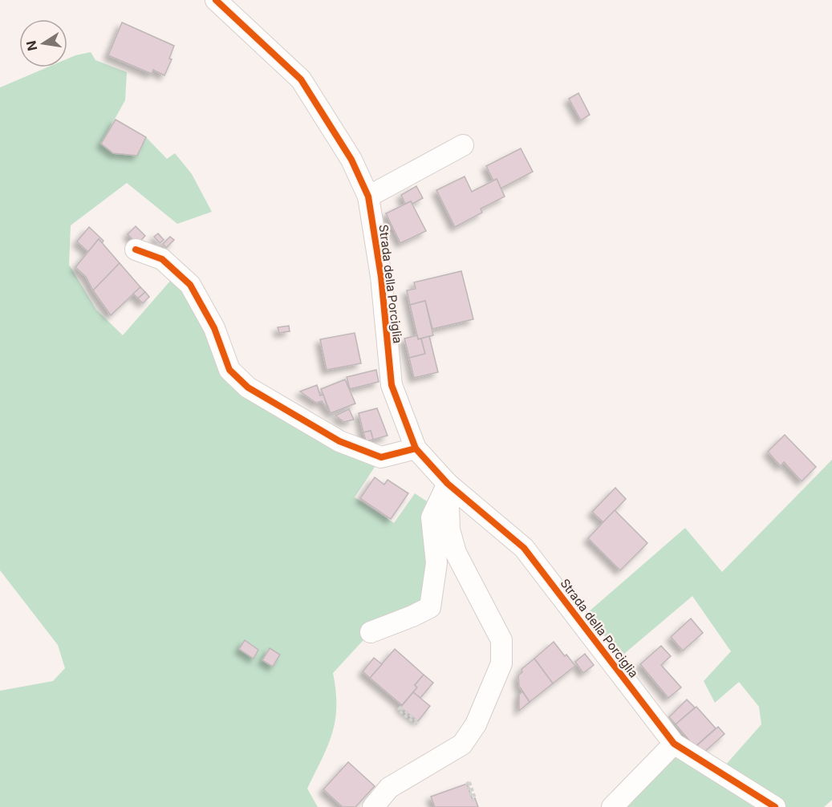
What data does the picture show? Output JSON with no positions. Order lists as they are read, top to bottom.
{
  "streets": {
    "street": ["Strada della Porciglia"]
  },
  "north": "left"
}
